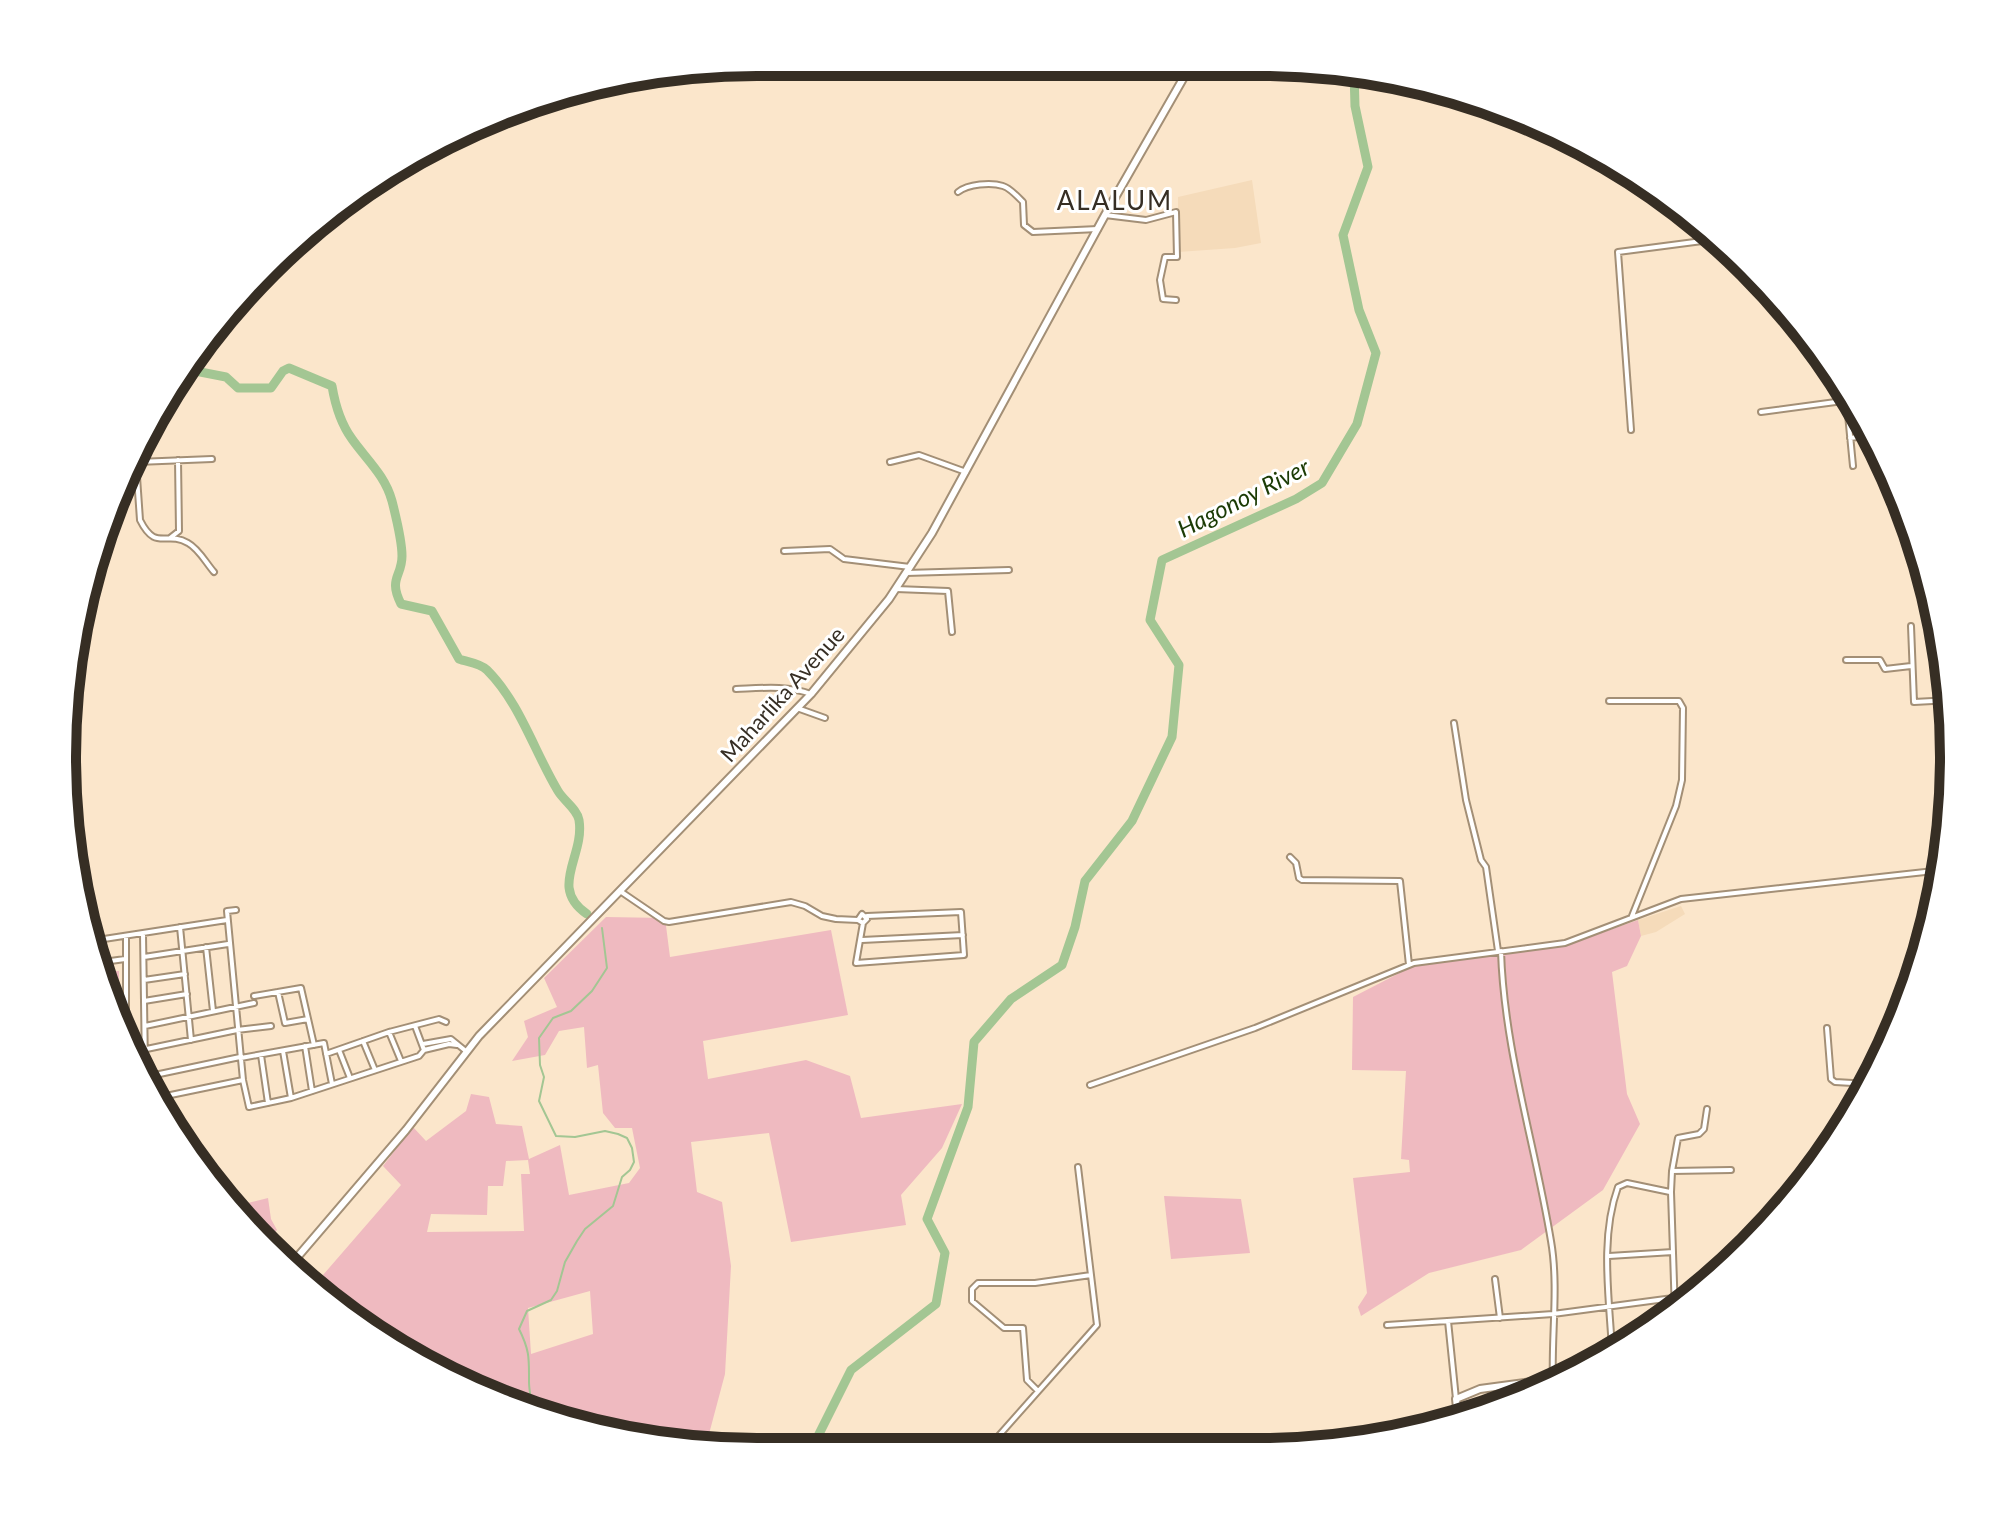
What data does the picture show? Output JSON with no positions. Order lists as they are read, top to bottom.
{
  "streets": {
    "main road": ["Maharlika Avenue"]
  },
  "districts": ["ALALUM"],
  "water": ["Hagonoy River"]
}
